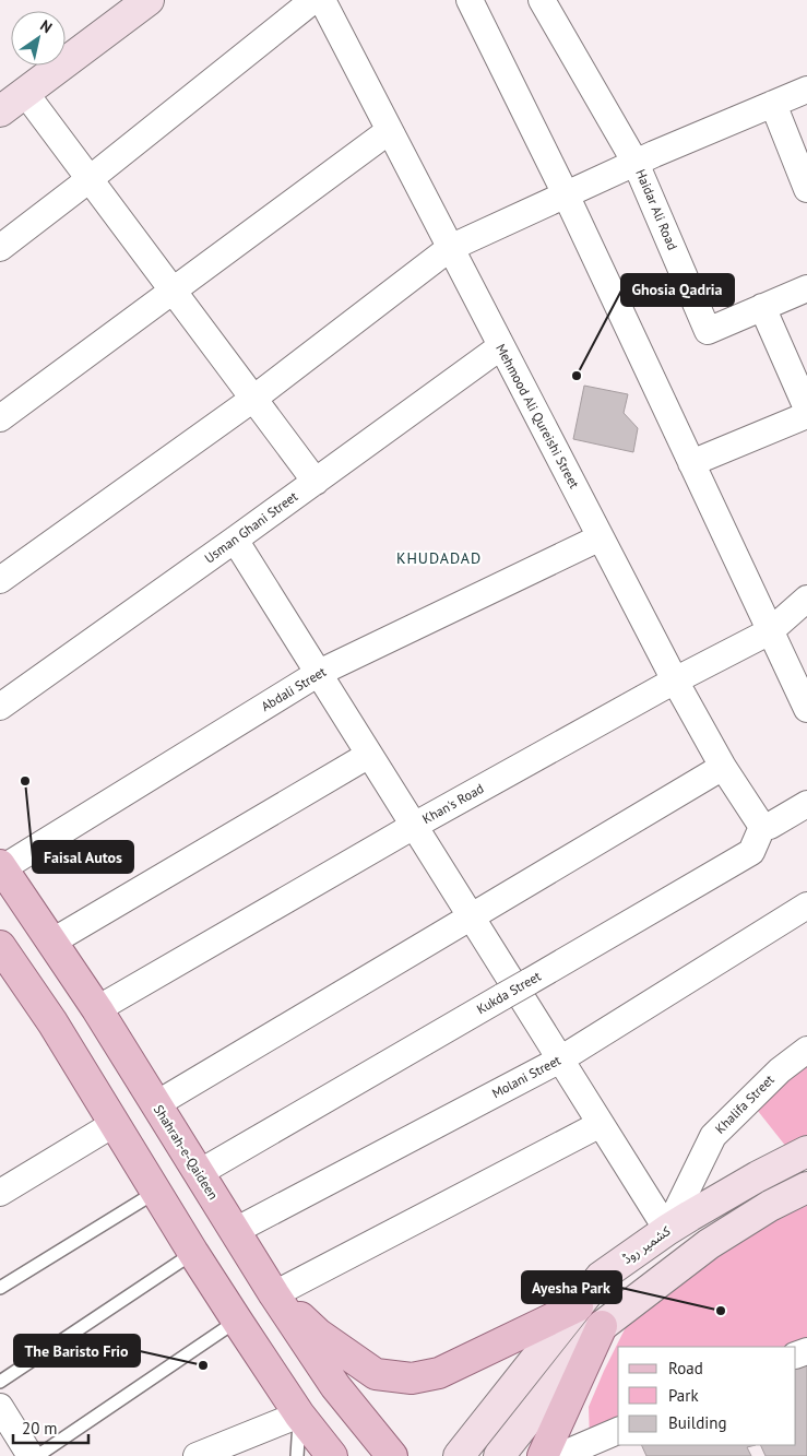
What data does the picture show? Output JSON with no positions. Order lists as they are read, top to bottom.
{
  "streets": {
    "main road": ["Shahrah-e-Qaideen", "کشمیر روڈ"],
    "street": [
      "Haidar Ali Road",
      "Mehmood Ali Qureishi Street",
      "Usman Ghani Street",
      "Abdali Street",
      "Khan's Road",
      "Kukda Street",
      "Molani Street",
      "Khalifa Street"
    ]
  },
  "crossings": [
    ["Mehmood Ali Qureishi Street", "Usman Ghani Street"],
    ["Mehmood Ali Qureishi Street", "Abdali Street"],
    ["Mehmood Ali Qureishi Street", "Khan's Road"],
    ["Mehmood Ali Qureishi Street", "Kukda Street"],
    ["Abdali Street", "Shahrah-e-Qaideen"],
    ["Khan's Road", "Shahrah-e-Qaideen"],
    ["Kukda Street", "Shahrah-e-Qaideen"],
    ["Molani Street", "Shahrah-e-Qaideen"],
    ["Khalifa Street", "کشمیر روڈ"]
  ],
  "districts": ["KHUDADAD"],
  "places": [
    "Ghosia Qadria",
    "Faisal Autos",
    "Ayesha Park",
    "The Baristo Frio"
  ],
  "legend": ["Road", "Park", "Building"],
  "scale_bar": "20 m",
  "north": "top right"
}
